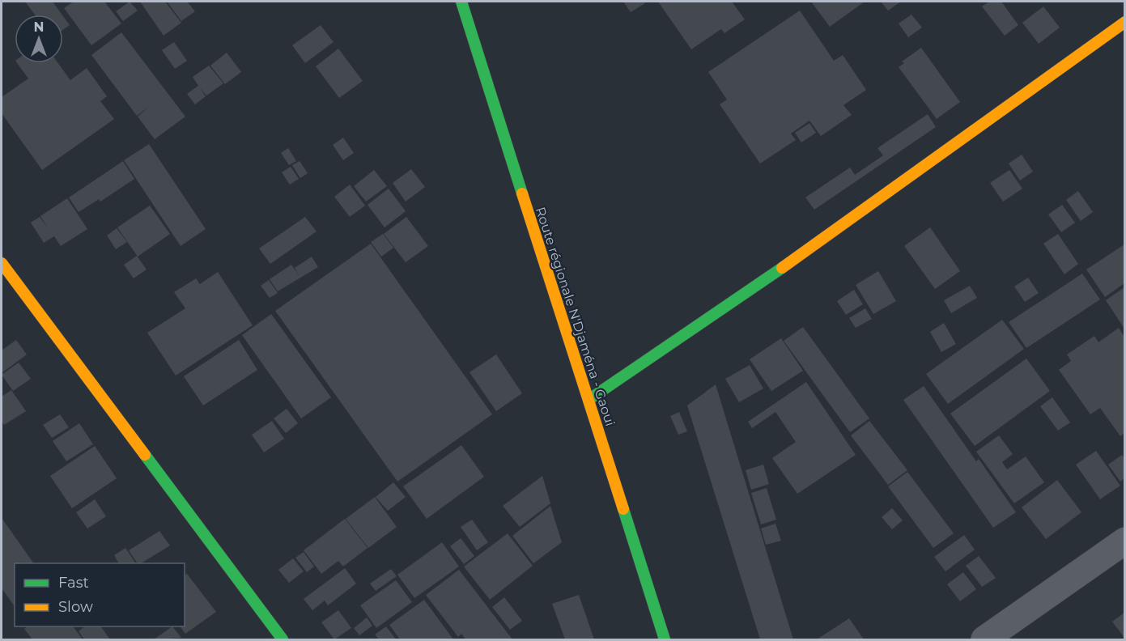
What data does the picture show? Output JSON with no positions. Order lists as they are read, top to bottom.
{
  "streets": {
    "street": ["Route régionale N'Djaména - Gaoui"]
  },
  "legend": ["Fast", "Slow"],
  "north": "top"
}
